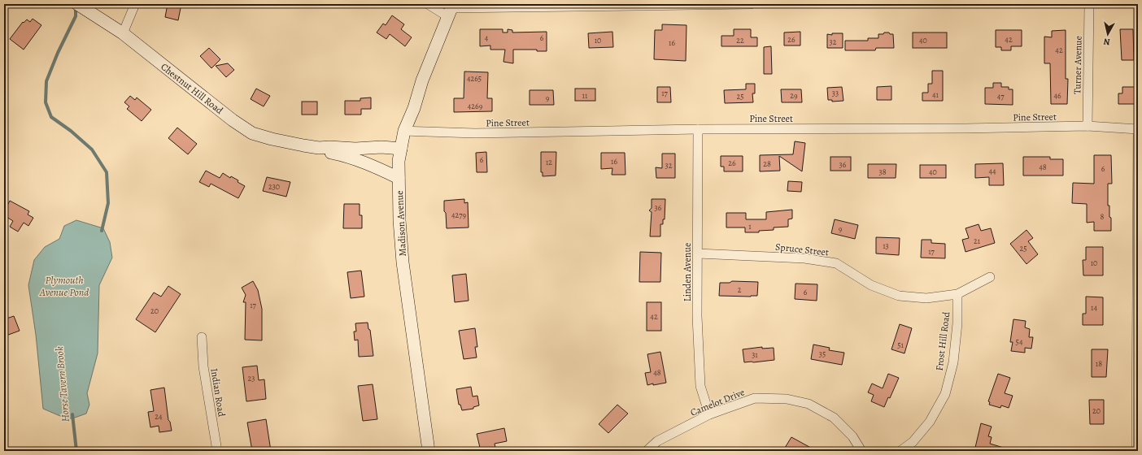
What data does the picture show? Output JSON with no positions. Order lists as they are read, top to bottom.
{
  "streets": {
    "street": [
      "Turner Avenue",
      "Chestnut Hill Road",
      "Pine Street",
      "Madison Avenue",
      "Spruce Street",
      "Linden Avenue",
      "Frost Hill Road",
      "Indian Road",
      "Camelot Drive"
    ]
  },
  "crossings": [
    ["Turner Avenue", "Pine Street"],
    ["Chestnut Hill Road", "Madison Avenue"],
    ["Pine Street", "Madison Avenue"],
    ["Pine Street", "Linden Avenue"],
    ["Spruce Street", "Linden Avenue"],
    ["Spruce Street", "Frost Hill Road"],
    ["Linden Avenue", "Camelot Drive"]
  ],
  "water": ["Plymouth Avenue Pond", "Horse Tavern Brook"],
  "house_numbers": [
    "4",
    "6",
    "26",
    "42",
    "10",
    "22",
    "40",
    "32",
    "16",
    "42",
    "4265",
    "17",
    "33",
    "41",
    "11",
    "29",
    "46",
    "25",
    "47",
    "9",
    "4269",
    "6",
    "16",
    "12",
    "26",
    "28",
    "36",
    "32",
    "48",
    "6",
    "44",
    "38",
    "40",
    "230",
    "36",
    "4279",
    "8",
    "1",
    "9",
    "21",
    "13",
    "25",
    "17",
    "10",
    "2",
    "6",
    "17",
    "14",
    "20",
    "42",
    "54",
    "51",
    "35",
    "31",
    "18",
    "48",
    "23",
    "20",
    "24"
  ],
  "north": "bottom"
}
